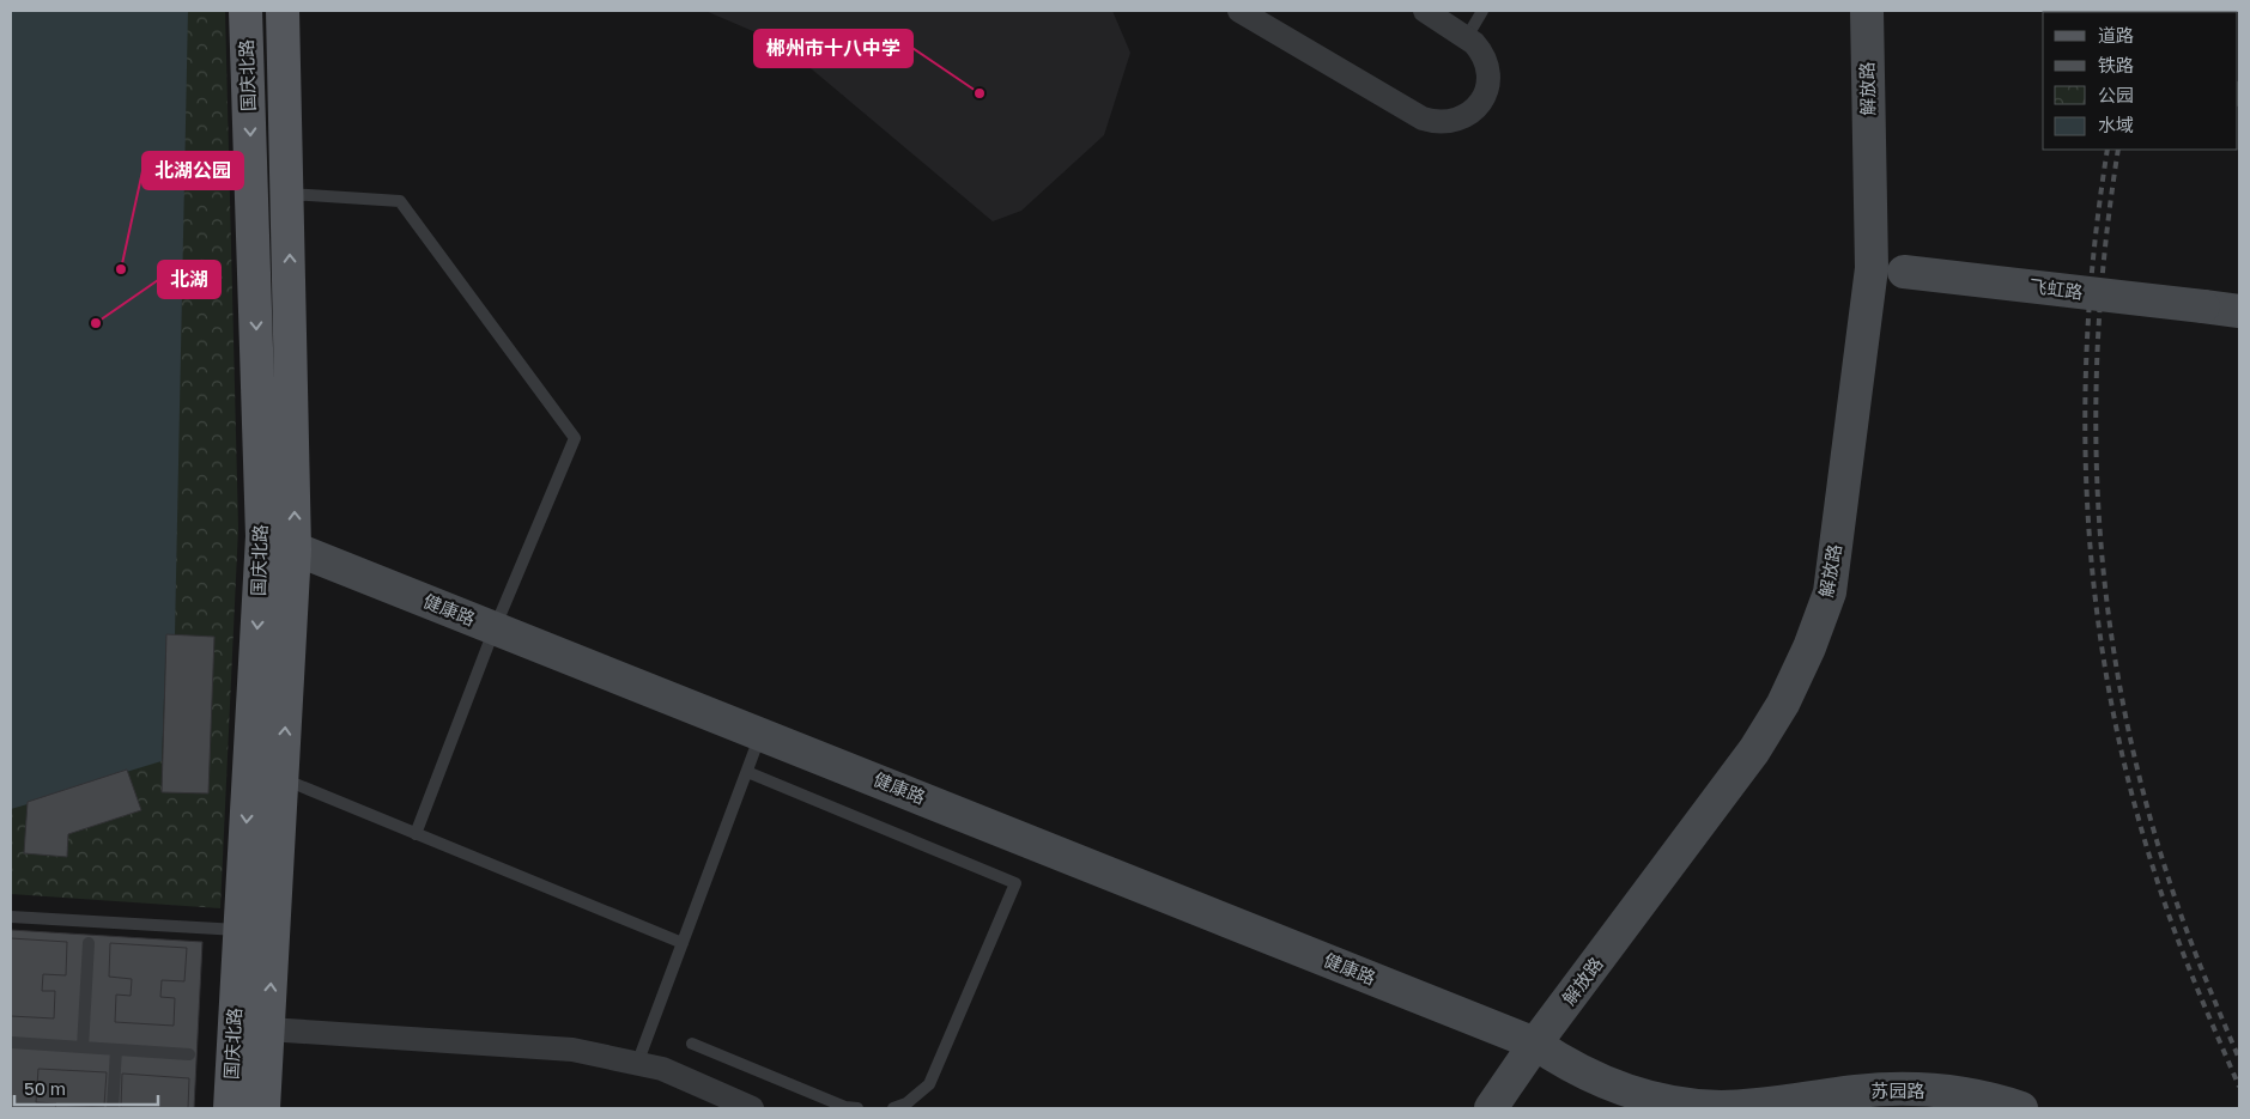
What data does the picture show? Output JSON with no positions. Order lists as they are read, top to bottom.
{
  "streets": {
    "main road": ["国庆北路"],
    "street": [
      "解放路",
      "飞虹路",
      "健康路",
      "苏园路"
    ]
  },
  "crossings": [
    ["国庆北路", "健康路"],
    ["解放路", "飞虹路"],
    ["解放路", "健康路"],
    ["解放路", "苏园路"],
    ["健康路", "苏园路"]
  ],
  "places": ["郴州市十八中学", "北湖公园", "北湖"],
  "legend": [
    "道路",
    "铁路",
    "公园",
    "水域"
  ],
  "scale_bar": "50 m"
}
